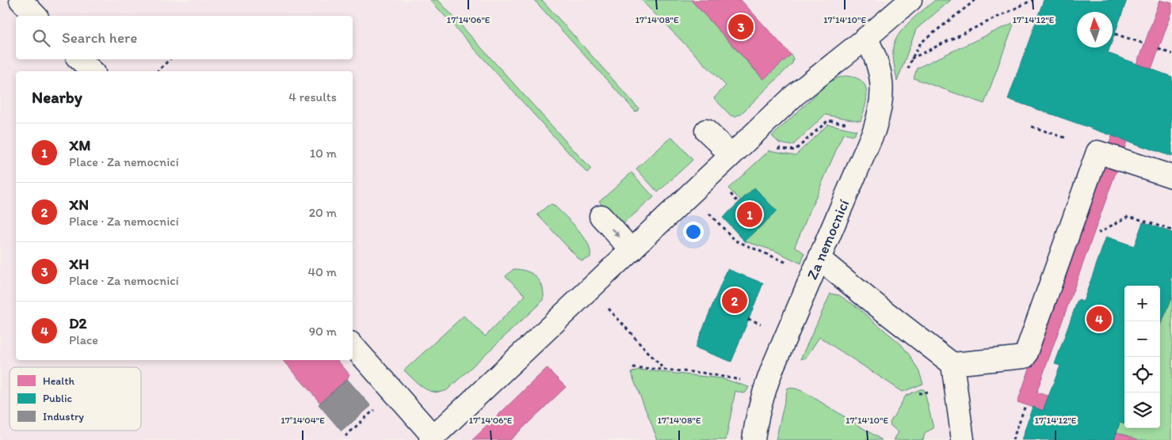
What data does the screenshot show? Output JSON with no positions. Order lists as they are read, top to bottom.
{
  "streets": {
    "street": ["Za nemocnicí"]
  },
  "legend": ["Health", "Public", "Industry"],
  "north": "top",
  "page": {
    "pins": [
      "3",
      "1",
      "2",
      "4"
    ],
    "search": "Search here",
    "heading": ["Nearby", "4 results"],
    "list": [
      {
        "mark": "1",
        "name": "XM",
        "note": "Place · Za nemocnicí",
        "value": "10 m"
      },
      {
        "mark": "2",
        "name": "XN",
        "note": "Place · Za nemocnicí",
        "value": "20 m"
      },
      {
        "mark": "3",
        "name": "XH",
        "note": "Place · Za nemocnicí",
        "value": "40 m"
      },
      {
        "mark": "4",
        "name": "D2",
        "note": "Place",
        "value": "90 m"
      }
    ],
    "map_buttons": ["+", "−"]
  },
  "coordinates": [
    "17°14'06\"E",
    "17°14'08\"E",
    "17°14'10\"E",
    "17°14'12\"E",
    "17°14'04\"E"
  ]
}
